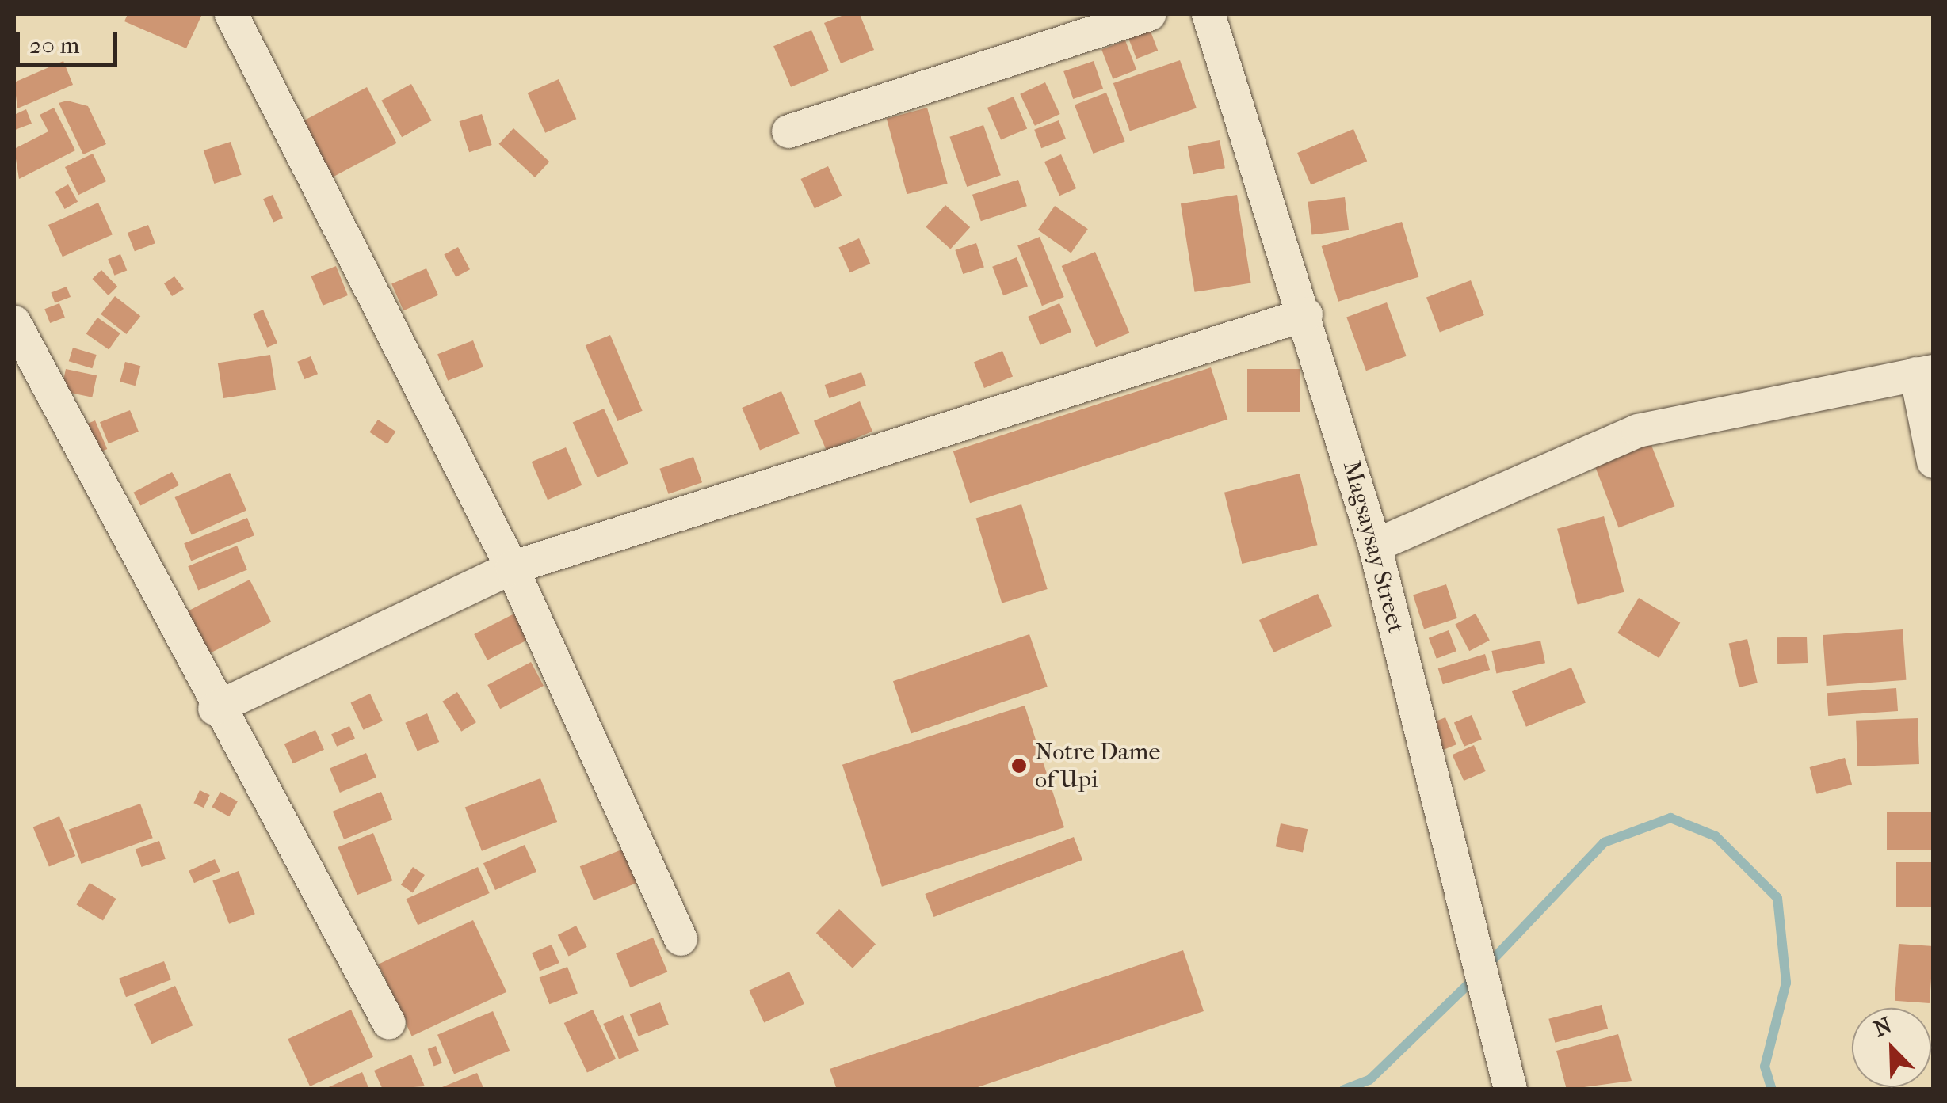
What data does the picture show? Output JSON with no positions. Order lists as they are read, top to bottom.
{
  "streets": {
    "street": ["Magsaysay Street"]
  },
  "places": ["Notre Dame of Upi"],
  "scale_bar": "20 m",
  "north": "top left"
}
